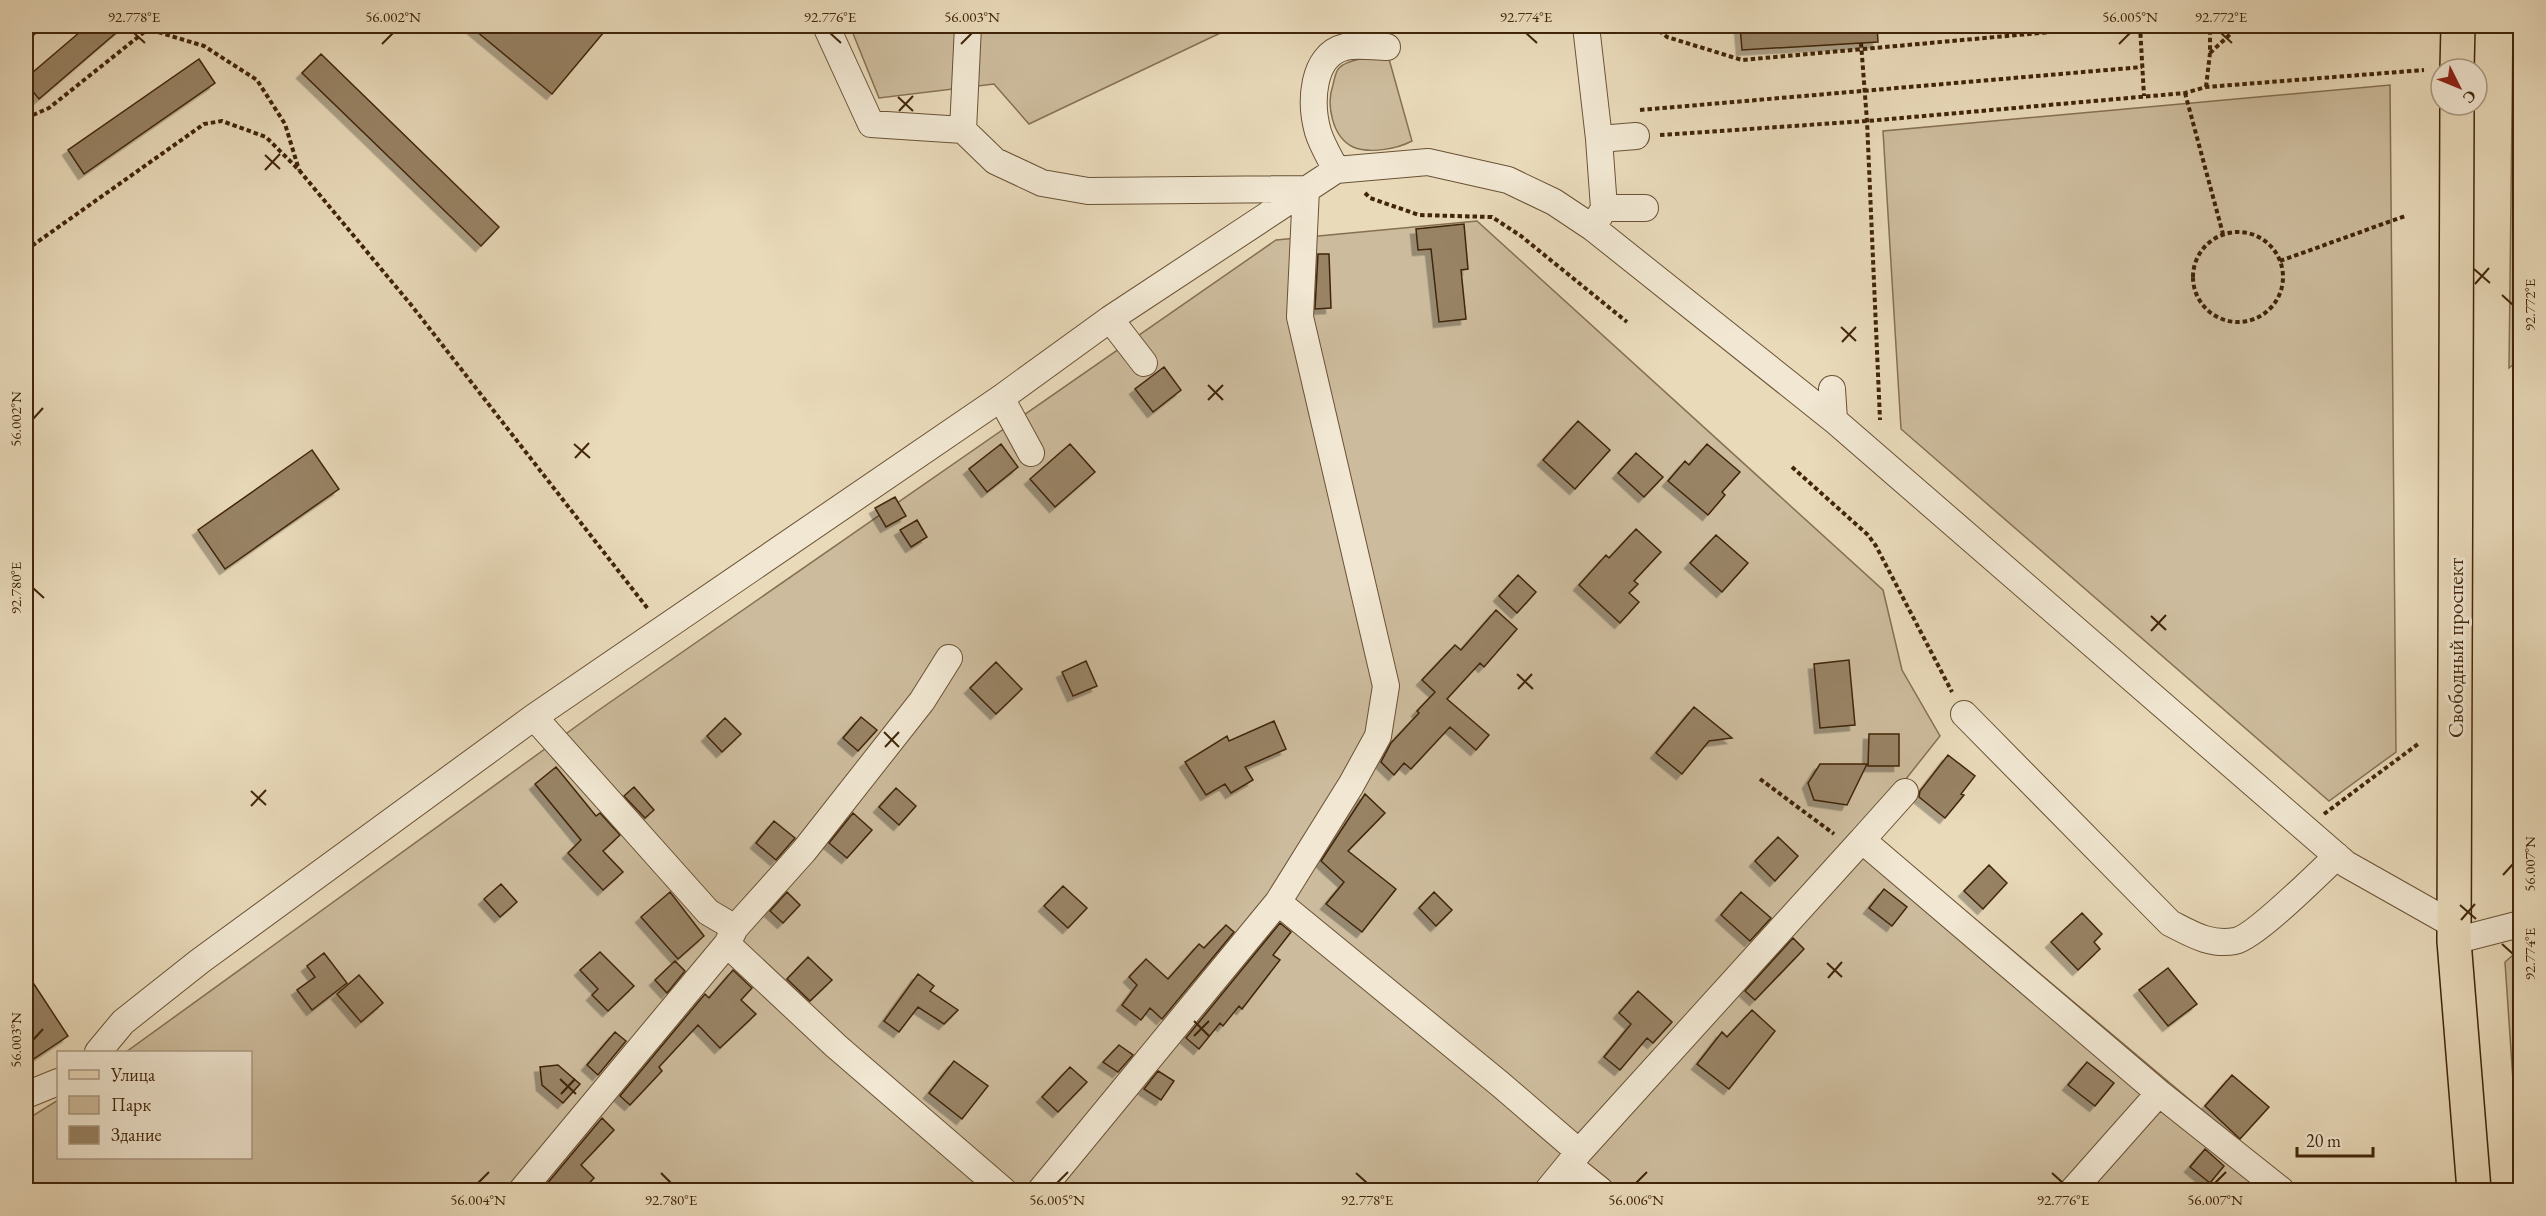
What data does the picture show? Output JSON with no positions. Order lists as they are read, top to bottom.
{
  "streets": {
    "main road": ["Свободный проспект"]
  },
  "legend": ["Улица", "Парк", "Здание"],
  "scale_bar": "20 m",
  "north": "bottom right",
  "coordinates": [
    "92.778°E",
    "56.002°N",
    "92.776°E",
    "56.003°N",
    "92.774°E",
    "56.005°N",
    "92.772°E",
    "92.780°E",
    "56.007°N",
    "56.004°N",
    "56.006°N"
  ]
}
